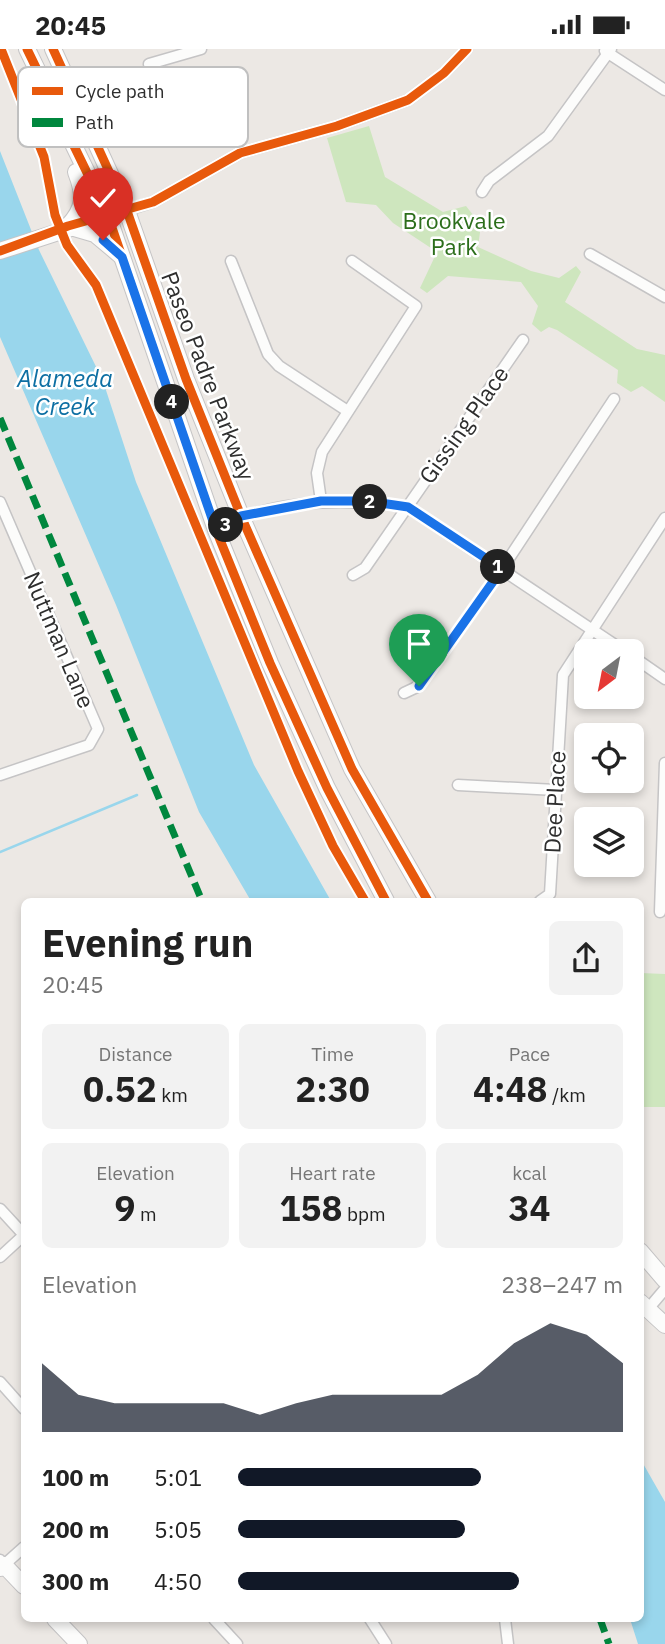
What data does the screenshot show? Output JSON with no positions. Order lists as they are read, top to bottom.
{
  "streets": {
    "main road": ["Paseo Padre Parkway"],
    "street": ["Gissing Place", "Nuttman Lane", "Dee Place"]
  },
  "water": ["Alameda Creek"],
  "parks": ["Brookvale Park"],
  "legend": ["Cycle path", "Path"],
  "north": "bottom left",
  "page": {
    "status": "20:45",
    "pins": [
      "4",
      "2",
      "3",
      "1"
    ],
    "heading": ["Evening run", "20:45"],
    "stats": [
      ["Distance", "0.52 km"],
      ["Time", "2:30"],
      ["Pace", "4:48 /km"],
      ["Elevation", "9 m"],
      ["Heart rate", "158 bpm"],
      ["kcal", "34"]
    ],
    "chart": ["Elevation", "238–247 m"],
    "list": [
      {
        "name": "100 m",
        "note": "5:01"
      },
      {
        "name": "200 m",
        "note": "5:05"
      },
      {
        "name": "300 m",
        "note": "4:50"
      }
    ]
  }
}
